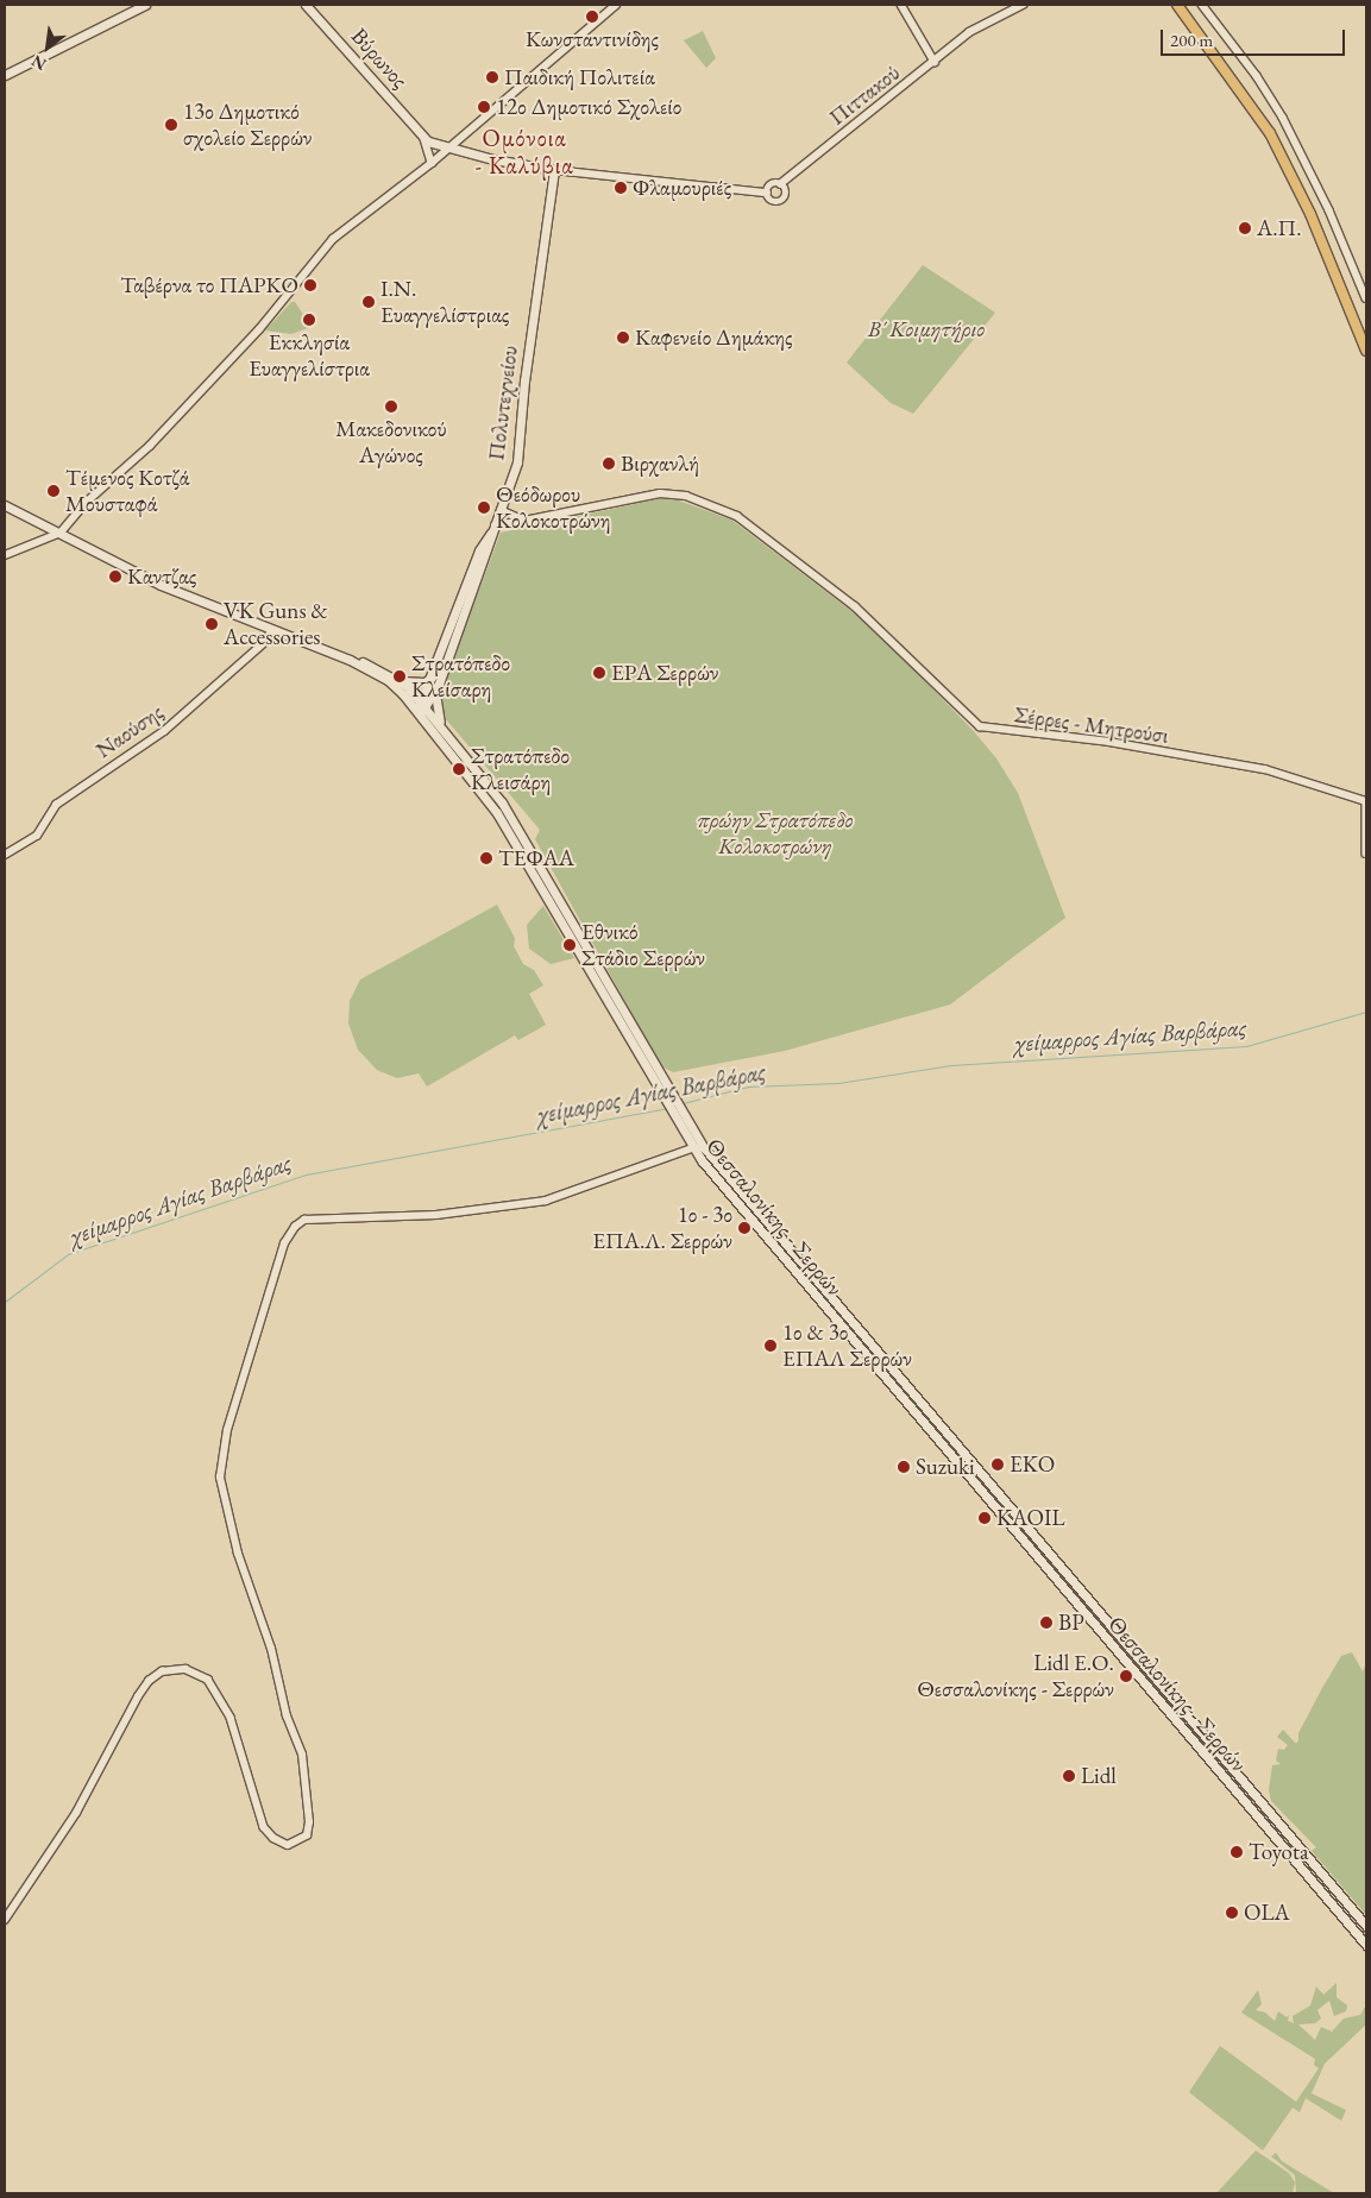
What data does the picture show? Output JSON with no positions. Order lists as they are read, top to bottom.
{
  "streets": {
    "main road": ["Βύρωνος", "Πολυτεχνείου", "Θεσσαλονίκης - Σερρών"],
    "street": ["Πιττακού", "Σέρρες - Μητρούσι", "Ναούσης"]
  },
  "crossings": [
    ["Πολυτεχνείου", "Σέρρες - Μητρούσι"],
    ["Πολυτεχνείου", "Θεσσαλονίκης - Σερρών"]
  ],
  "districts": ["Ομόνοια - Καλύβια"],
  "water": ["χείμαρρος Αγίας Βαρβάρας"],
  "parks": ["Β΄ Κοιμητήριο", "πρώην Στρατόπεδο Κολοκοτρώνη"],
  "places": [
    "Κωνσταντινίδης",
    "Παιδική Πολιτεία",
    "12ο Δημοτικό Σχολείο",
    "13ο Δημοτικό σχολείο Σερρών",
    "Φλαμουριές",
    "Α.Π.",
    "Ταβέρνα το ΠΑΡΚΟ",
    "Ι.Ν. Ευαγγελίστριας",
    "Εκκλησία Ευαγγελίστρια",
    "Καφενείο Δημάκης",
    "Μακεδονικού Αγώνος",
    "Βιρχανλή",
    "Τέμενος Κοτζά Μουσταφά",
    "Θεόδωρου Κολοκοτρώνη",
    "Καντζας",
    "VK Guns & Accessories",
    "ΕΡΑ Σερρών",
    "Στρατόπεδο Κλείσαρη",
    "Στρατόπεδο Κλεισάρη",
    "ΤΕΦΑΑ",
    "Εθνικό Στάδιο Σερρών",
    "1ο - 3ο ΕΠΑ.Λ. Σερρών",
    "1ο & 3ο ΕΠΑΛ Σερρών",
    "EKO",
    "Suzuki",
    "KAOIL",
    "BP",
    "Lidl Ε.Ο. Θεσσαλονίκης - Σερρών",
    "Lidl",
    "Toyota",
    "OLA"
  ],
  "scale_bar": "200 m",
  "north": "bottom left"
}
